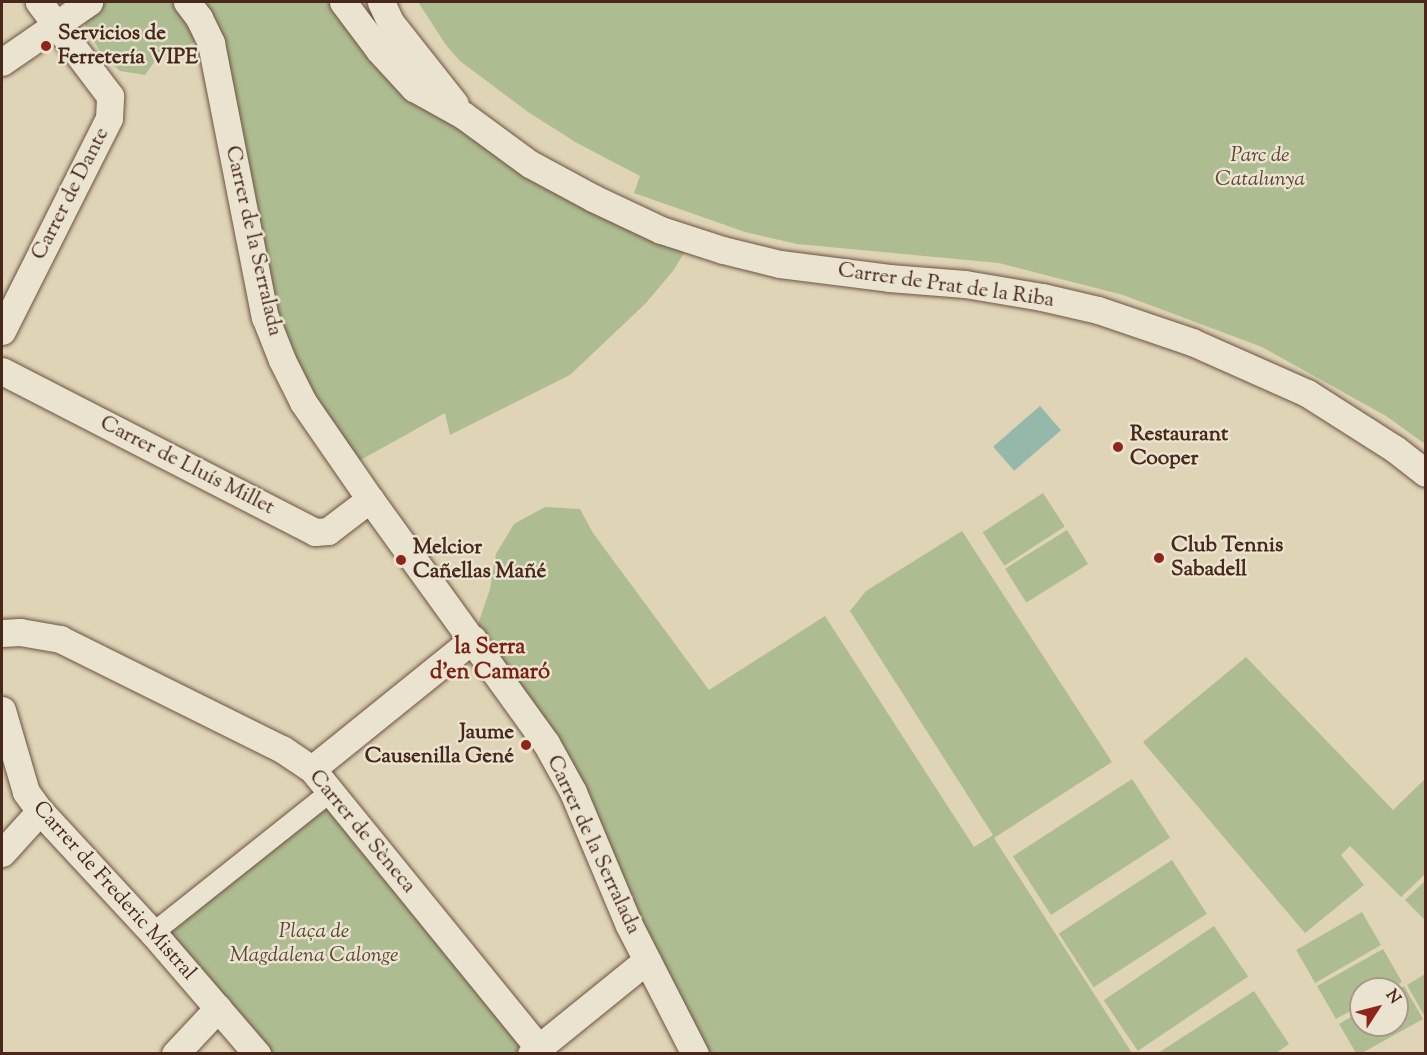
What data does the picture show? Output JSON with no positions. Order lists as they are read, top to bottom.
{
  "streets": {
    "street": [
      "Carrer de Dante",
      "Carrer de la Serralada",
      "Carrer de Prat de la Riba",
      "Carrer de Lluís Millet",
      "Carrer de Sèneca",
      "Carrer de Frederic Mistral"
    ]
  },
  "crossings": [
    ["Carrer de la Serralada", "Carrer de Lluís Millet"]
  ],
  "districts": ["la Serra d'en Camaró"],
  "parks": ["Parc de Catalunya", "Plaça de Magdalena Calonge"],
  "places": [
    "Servicios de Ferretería VIPE",
    "Restaurant Cooper",
    "Club Tennis Sabadell",
    "Melcior Cañellas Mañé",
    "Jaume Causenilla Gené"
  ],
  "north": "top right"
}
